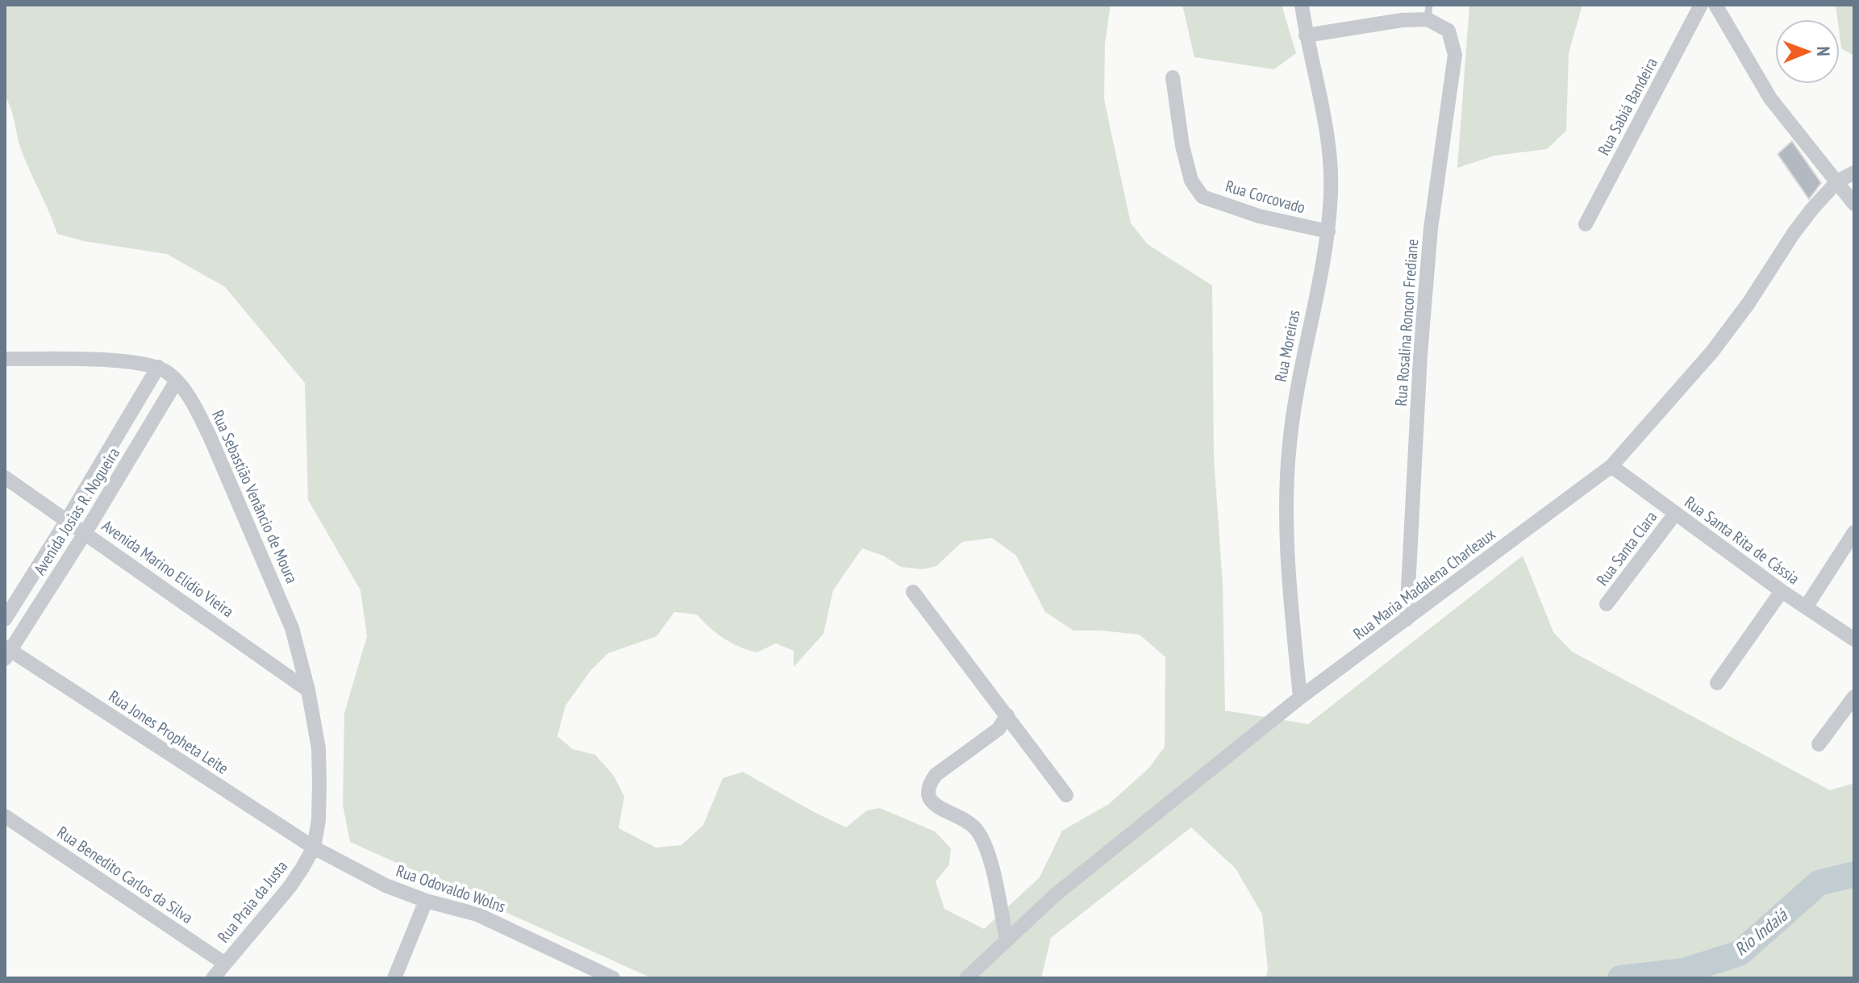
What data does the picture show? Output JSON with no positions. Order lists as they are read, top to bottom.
{
  "streets": {
    "street": [
      "Rua Sabiá Bandeira",
      "Rua Corcovado",
      "Rua Rosalina Roncon Frediane",
      "Rua Moreiras",
      "Rua Sebastião Venâncio de Moura",
      "Avenida Josias R. Nogueira",
      "Rua Santa Rita de Cássia",
      "Rua Santa Clara",
      "Avenida Marino Elídio Vieira",
      "Rua Maria Madalena Charleaux",
      "Rua Jones Propheta Leite",
      "Rua Benedito Carlos da Silva",
      "Rua Odovaldo Wolns",
      "Rua Praia da Justa"
    ]
  },
  "crossings": [
    ["Rua Corcovado", "Rua Moreiras"],
    ["Rua Rosalina Roncon Frediane", "Rua Maria Madalena Charleaux"],
    ["Rua Moreiras", "Rua Maria Madalena Charleaux"],
    ["Rua Sebastião Venâncio de Moura", "Avenida Josias R. Nogueira"],
    ["Rua Sebastião Venâncio de Moura", "Avenida Marino Elídio Vieira"],
    ["Rua Sebastião Venâncio de Moura", "Rua Praia da Justa"],
    ["Avenida Josias R. Nogueira", "Avenida Marino Elídio Vieira"],
    ["Avenida Josias R. Nogueira", "Rua Jones Propheta Leite"],
    ["Rua Santa Rita de Cássia", "Rua Santa Clara"],
    ["Rua Santa Rita de Cássia", "Rua Maria Madalena Charleaux"],
    ["Avenida Marino Elídio Vieira", "Rua Praia da Justa"],
    ["Rua Jones Propheta Leite", "Rua Odovaldo Wolns"],
    ["Rua Jones Propheta Leite", "Rua Praia da Justa"],
    ["Rua Benedito Carlos da Silva", "Rua Praia da Justa"],
    ["Rua Odovaldo Wolns", "Rua Praia da Justa"]
  ],
  "water": ["Rio Indaiá"],
  "north": "right"
}
